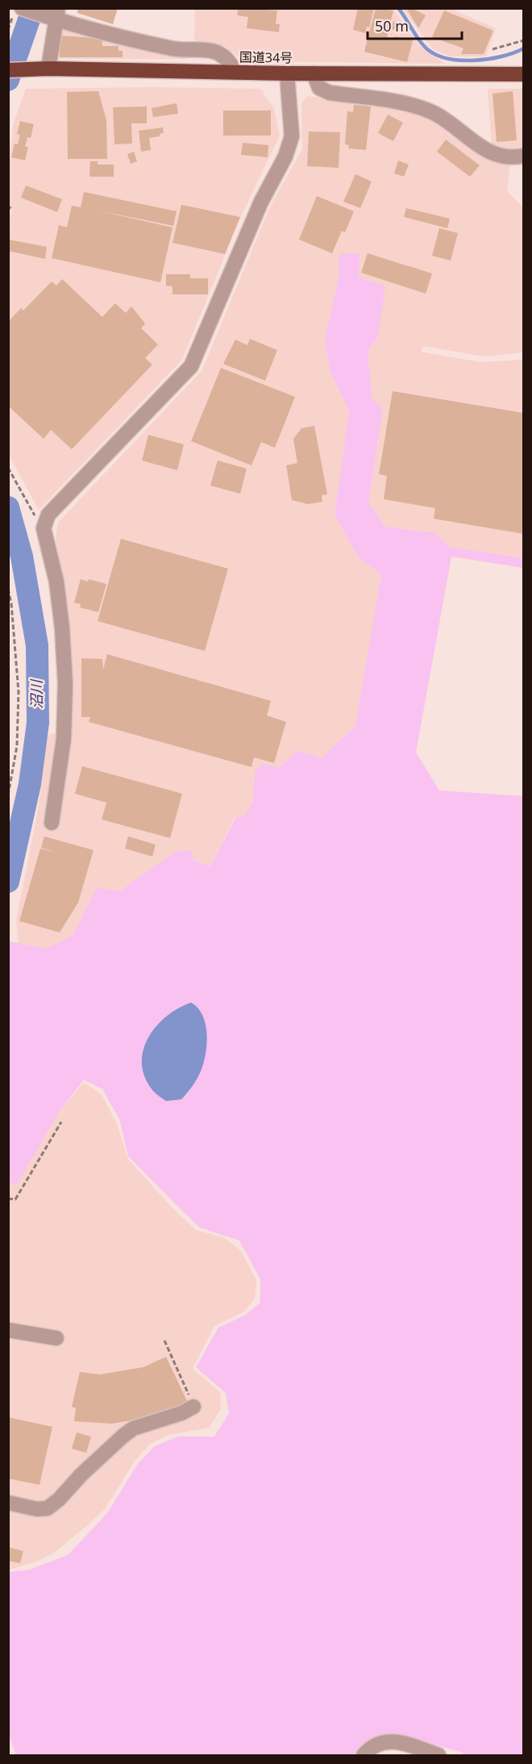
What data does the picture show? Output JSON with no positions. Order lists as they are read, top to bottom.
{
  "streets": {
    "highway": ["国道34号"]
  },
  "water": ["沼川"],
  "scale_bar": "50 m"
}
